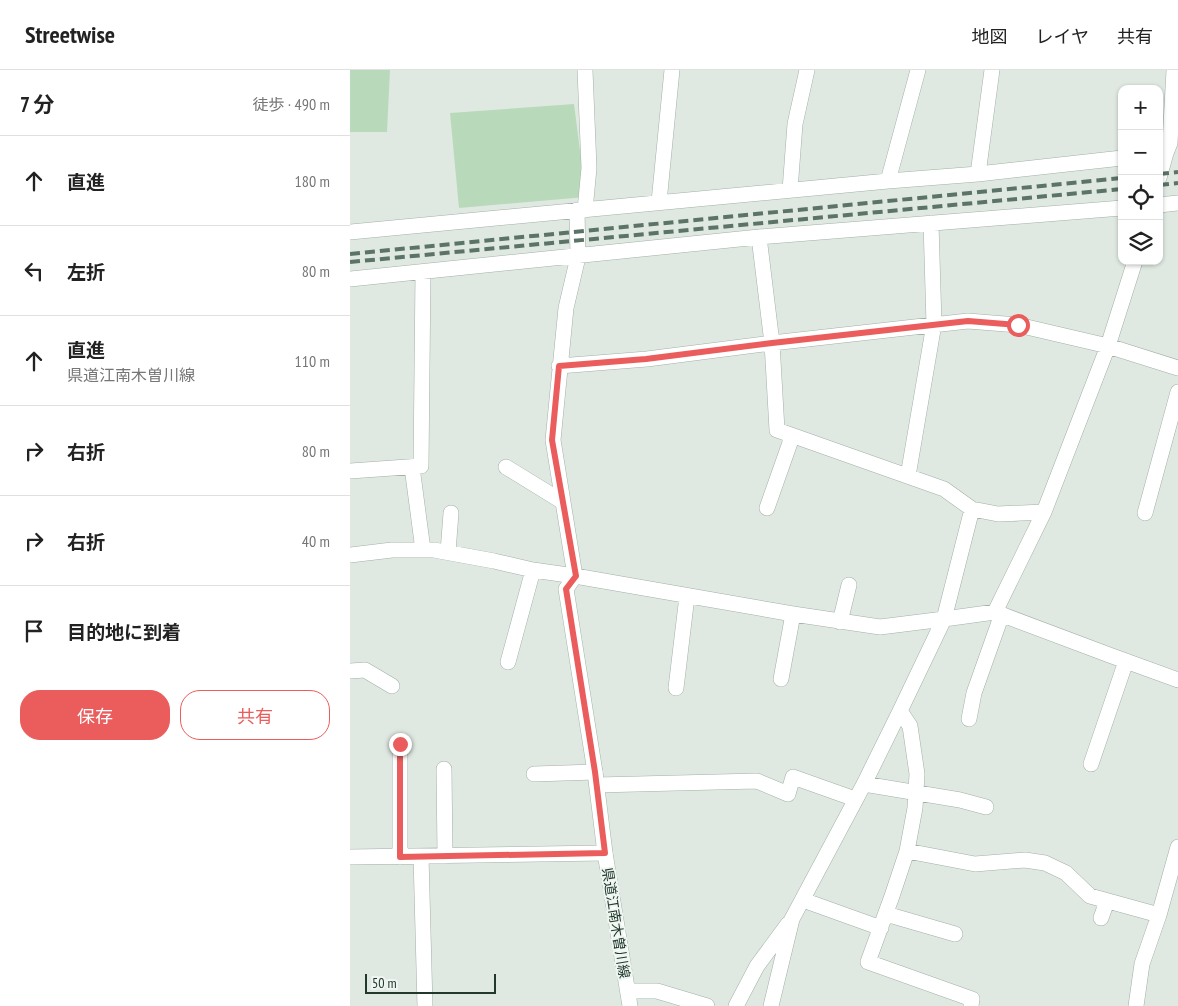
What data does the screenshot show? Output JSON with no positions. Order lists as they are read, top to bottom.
{
  "streets": {
    "street": ["県道江南木曽川線"]
  },
  "scale_bar": "50 m",
  "page": {
    "header": "Streetwise",
    "nav": ["地図", "レイヤ", "共有"],
    "heading": ["7 分", "徒歩 · 490 m"],
    "map_buttons": ["+", "−"],
    "list": [
      ["直進", "180 m"],
      ["左折", "80 m"],
      ["直進", "県道江南木曽川線", "110 m"],
      ["右折", "80 m"],
      ["右折", "40 m"],
      "目的地に到着"
    ],
    "buttons": ["保存", "共有"],
    "scale": "50 m"
  }
}
